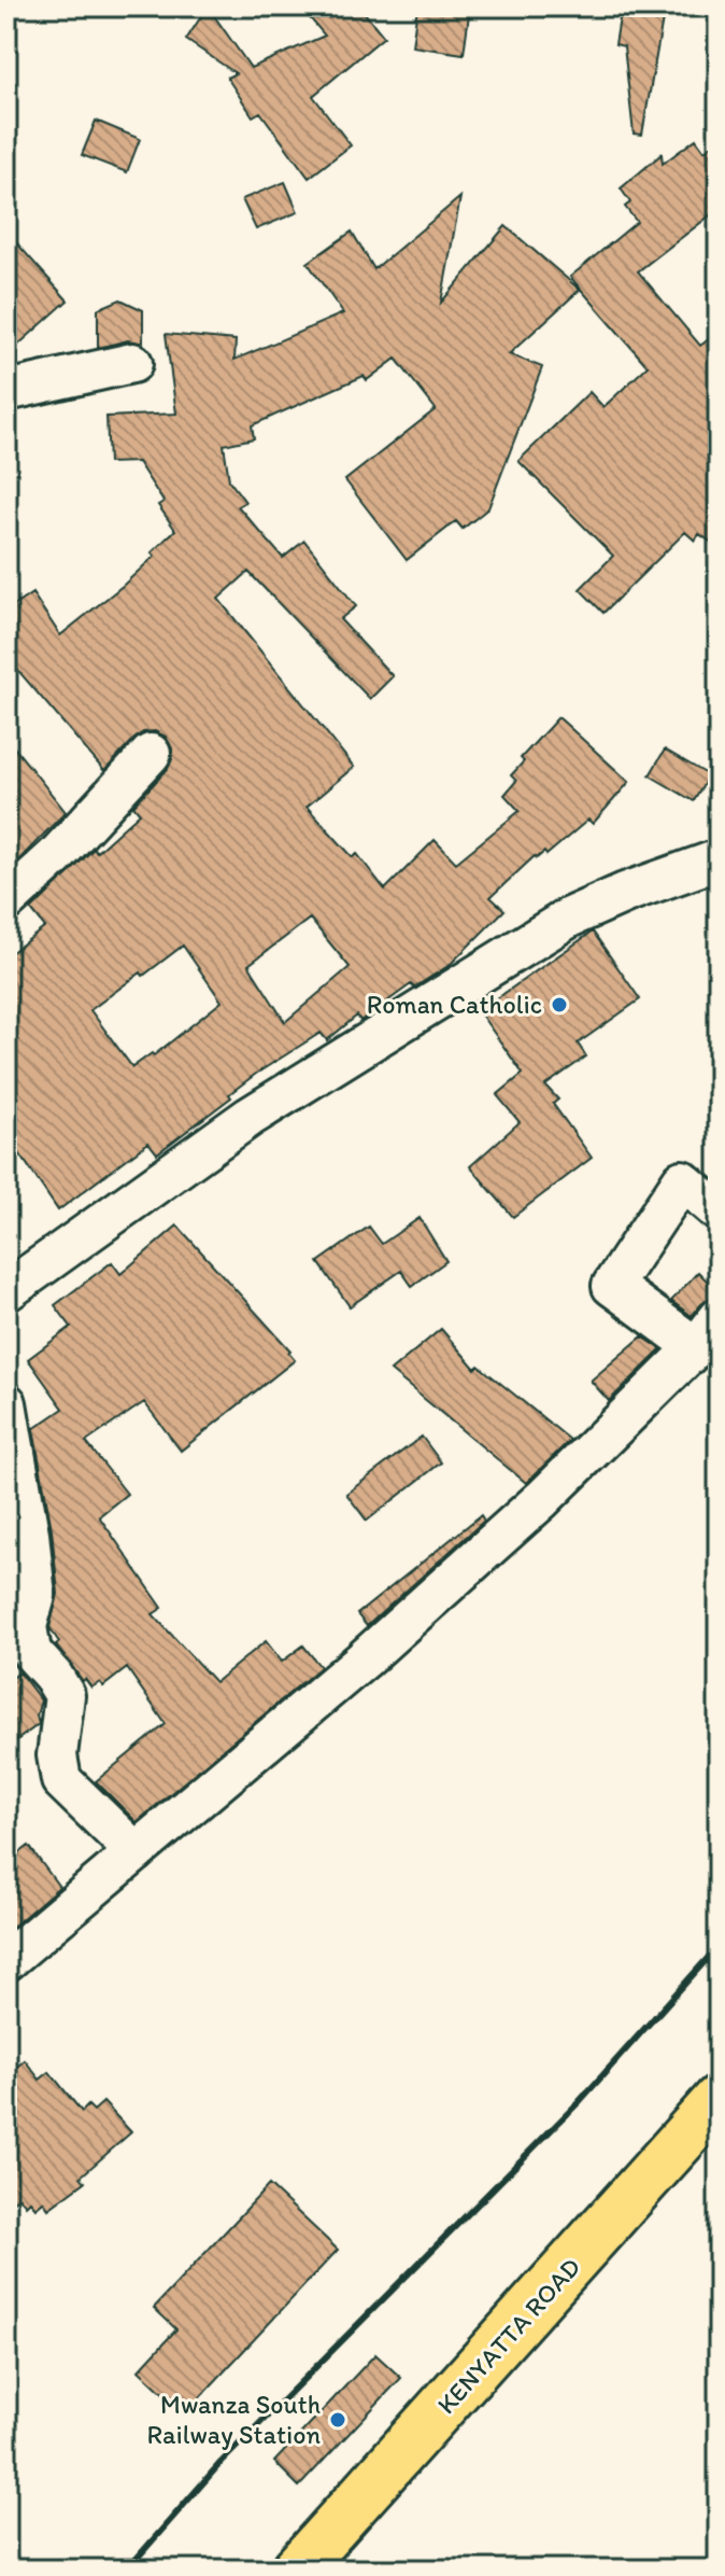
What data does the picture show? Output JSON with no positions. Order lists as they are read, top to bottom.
{
  "streets": {
    "highway": ["KENYATTA ROAD"]
  },
  "places": ["Roman Catholic", "Mwanza South Railway Station"]
}
